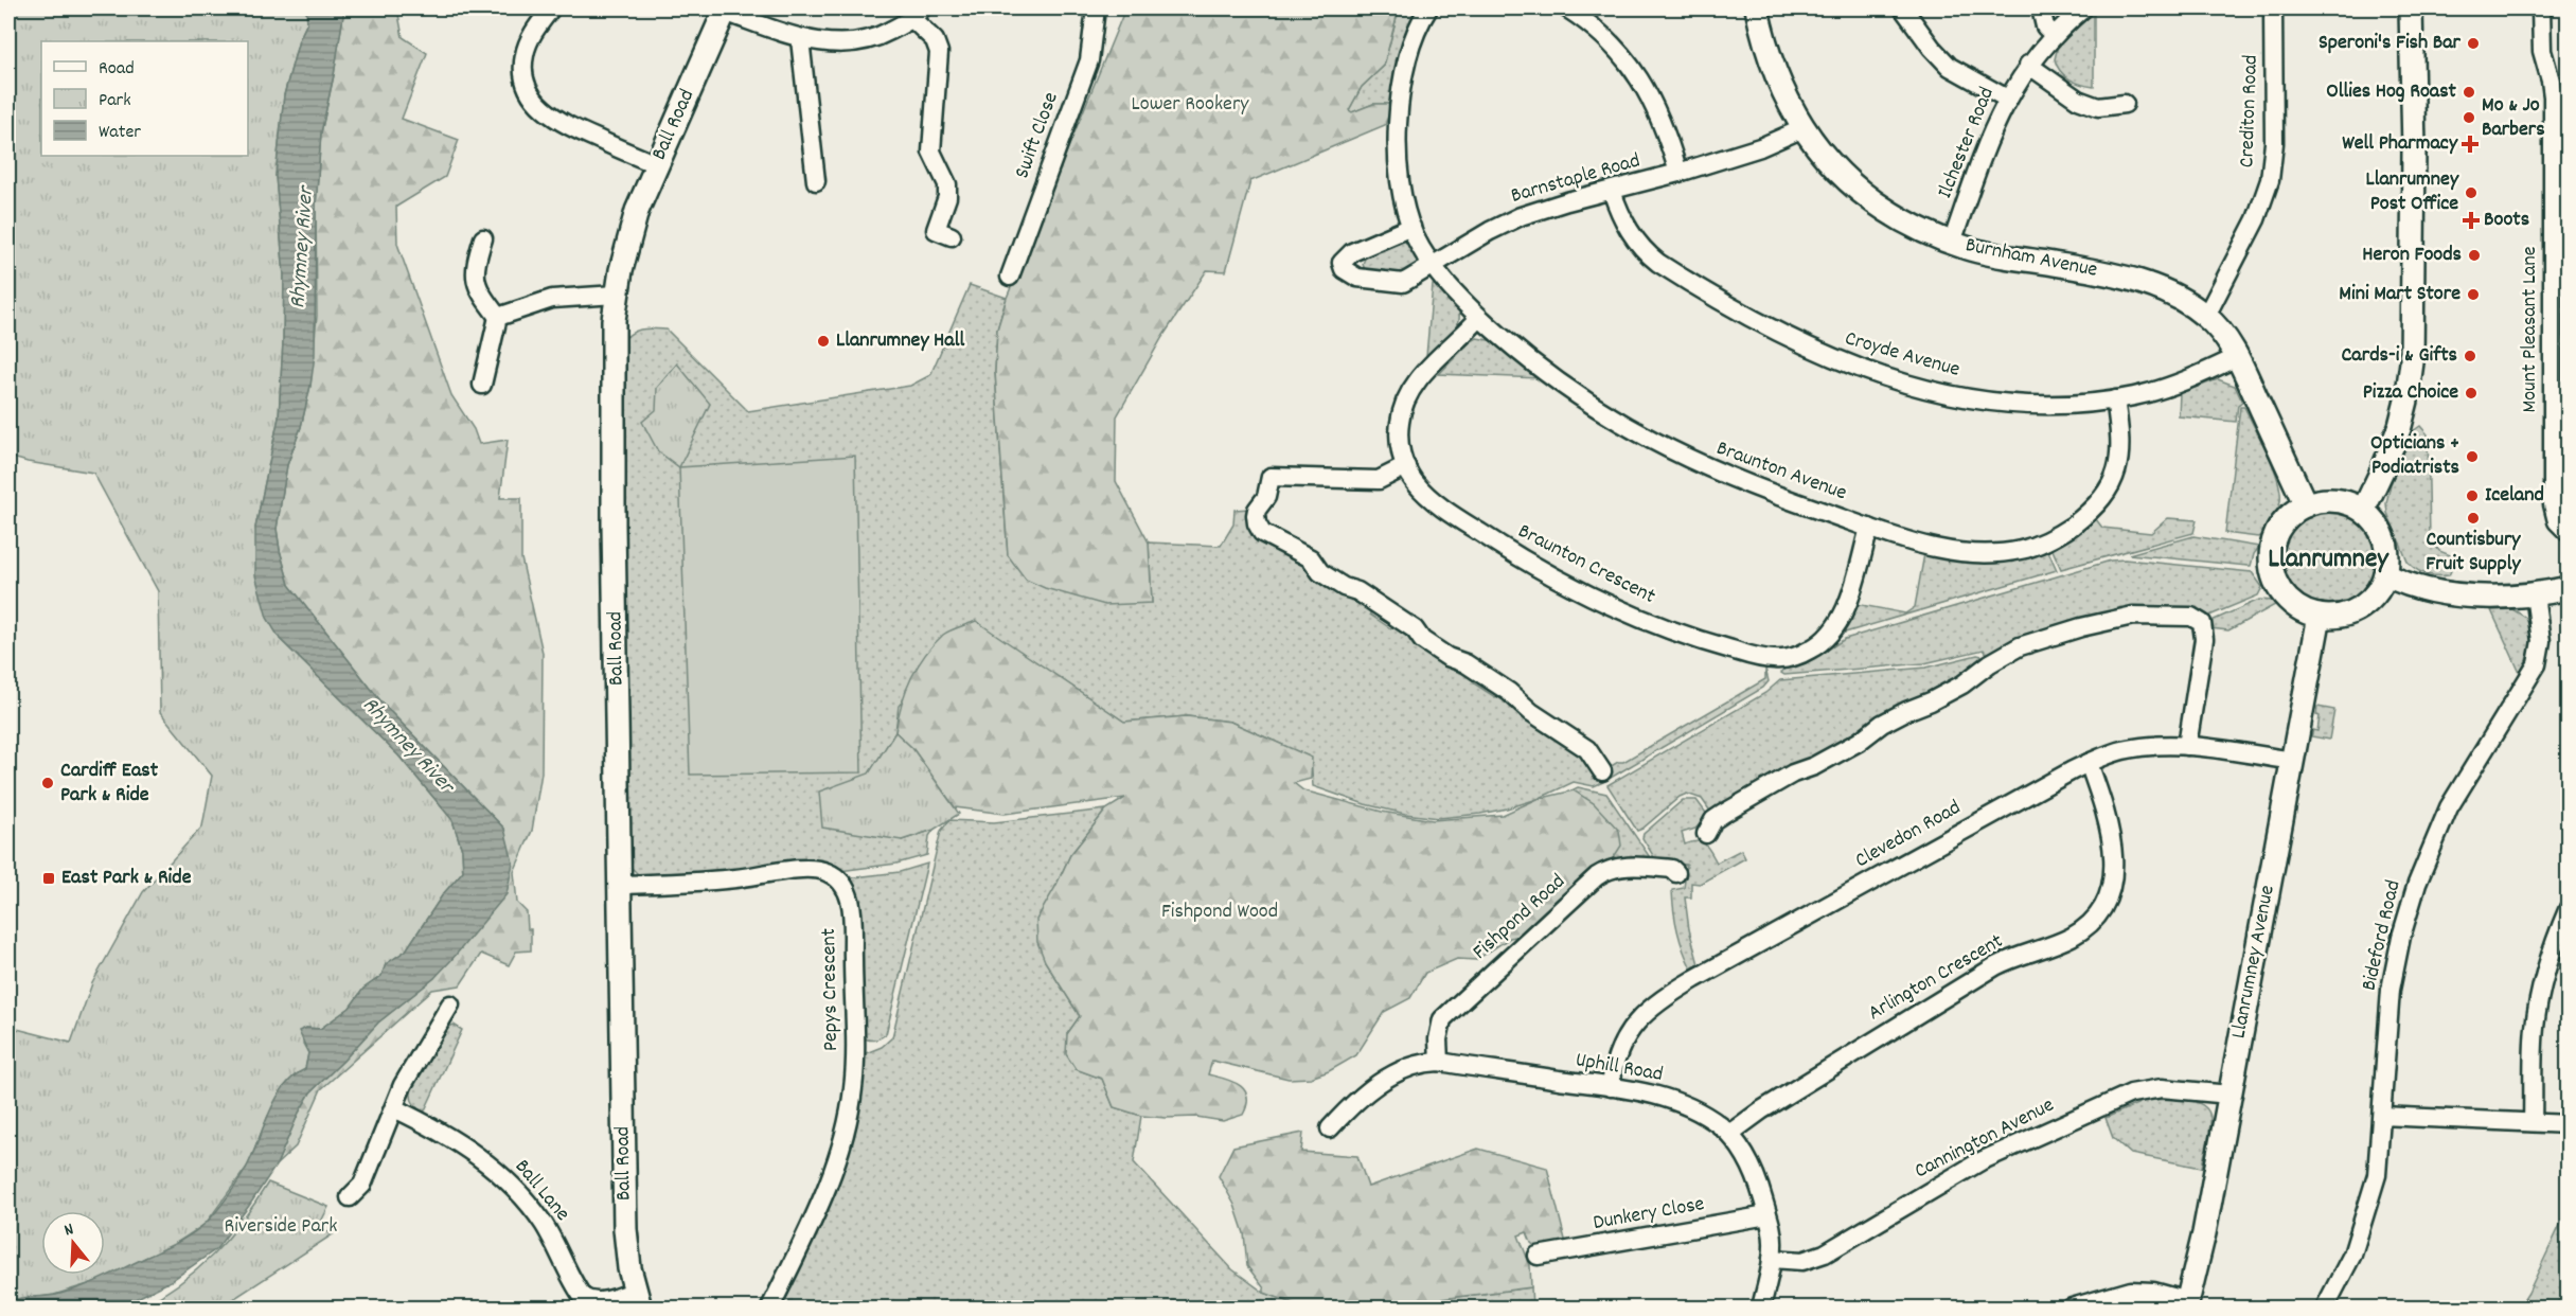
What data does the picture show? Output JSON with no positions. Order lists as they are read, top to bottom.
{
  "streets": {
    "street": [
      "Crediton Road",
      "Ball Road",
      "Swift Close",
      "Ilchester Road",
      "Barnstaple Road",
      "Burnham Avenue",
      "Mount Pleasant Lane",
      "Croyde Avenue",
      "Braunton Avenue",
      "Braunton Crescent",
      "Clevedon Road",
      "Fishpond Road",
      "Bideford Road",
      "Llanrumney Avenue",
      "Arlington Crescent",
      "Pepys Crescent",
      "Uphill Road",
      "Cannington Avenue",
      "Ball Lane",
      "Dunkery Close"
    ]
  },
  "crossings": [
    ["Crediton Road", "Burnham Avenue"],
    ["Ball Road", "Pepys Crescent"],
    ["Ball Road", "Ball Lane"],
    ["Ilchester Road", "Burnham Avenue"],
    ["Barnstaple Road", "Burnham Avenue"],
    ["Barnstaple Road", "Croyde Avenue"],
    ["Barnstaple Road", "Braunton Avenue"],
    ["Burnham Avenue", "Croyde Avenue"],
    ["Burnham Avenue", "Llanrumney Avenue"],
    ["Croyde Avenue", "Braunton Avenue"],
    ["Braunton Avenue", "Braunton Crescent"],
    ["Clevedon Road", "Llanrumney Avenue"],
    ["Clevedon Road", "Arlington Crescent"],
    ["Clevedon Road", "Uphill Road"],
    ["Fishpond Road", "Uphill Road"],
    ["Llanrumney Avenue", "Cannington Avenue"],
    ["Arlington Crescent", "Uphill Road"],
    ["Uphill Road", "Cannington Avenue"],
    ["Uphill Road", "Dunkery Close"]
  ],
  "districts": ["Llanrumney"],
  "water": ["Rhymney River"],
  "parks": ["Lower Rookery", "Fishpond Wood", "Riverside Park"],
  "places": {
    "other": [
      "Speroni's Fish Bar",
      "Ollies Hog Roast",
      "Mo & Jo Barbers",
      "Llanrumney Post Office",
      "Heron Foods",
      "Mini Mart Store",
      "Llanrumney Hall",
      "Cards-i & Gifts",
      "Pizza Choice",
      "Opticians + Podiatrists",
      "Iceland",
      "Countisbury Fruit Supply",
      "Cardiff East Park & Ride"
    ],
    "health": ["Well Pharmacy", "Boots"],
    "transit": ["East Park & Ride"]
  },
  "legend": ["Road", "Park", "Water"],
  "north": "top"
}
